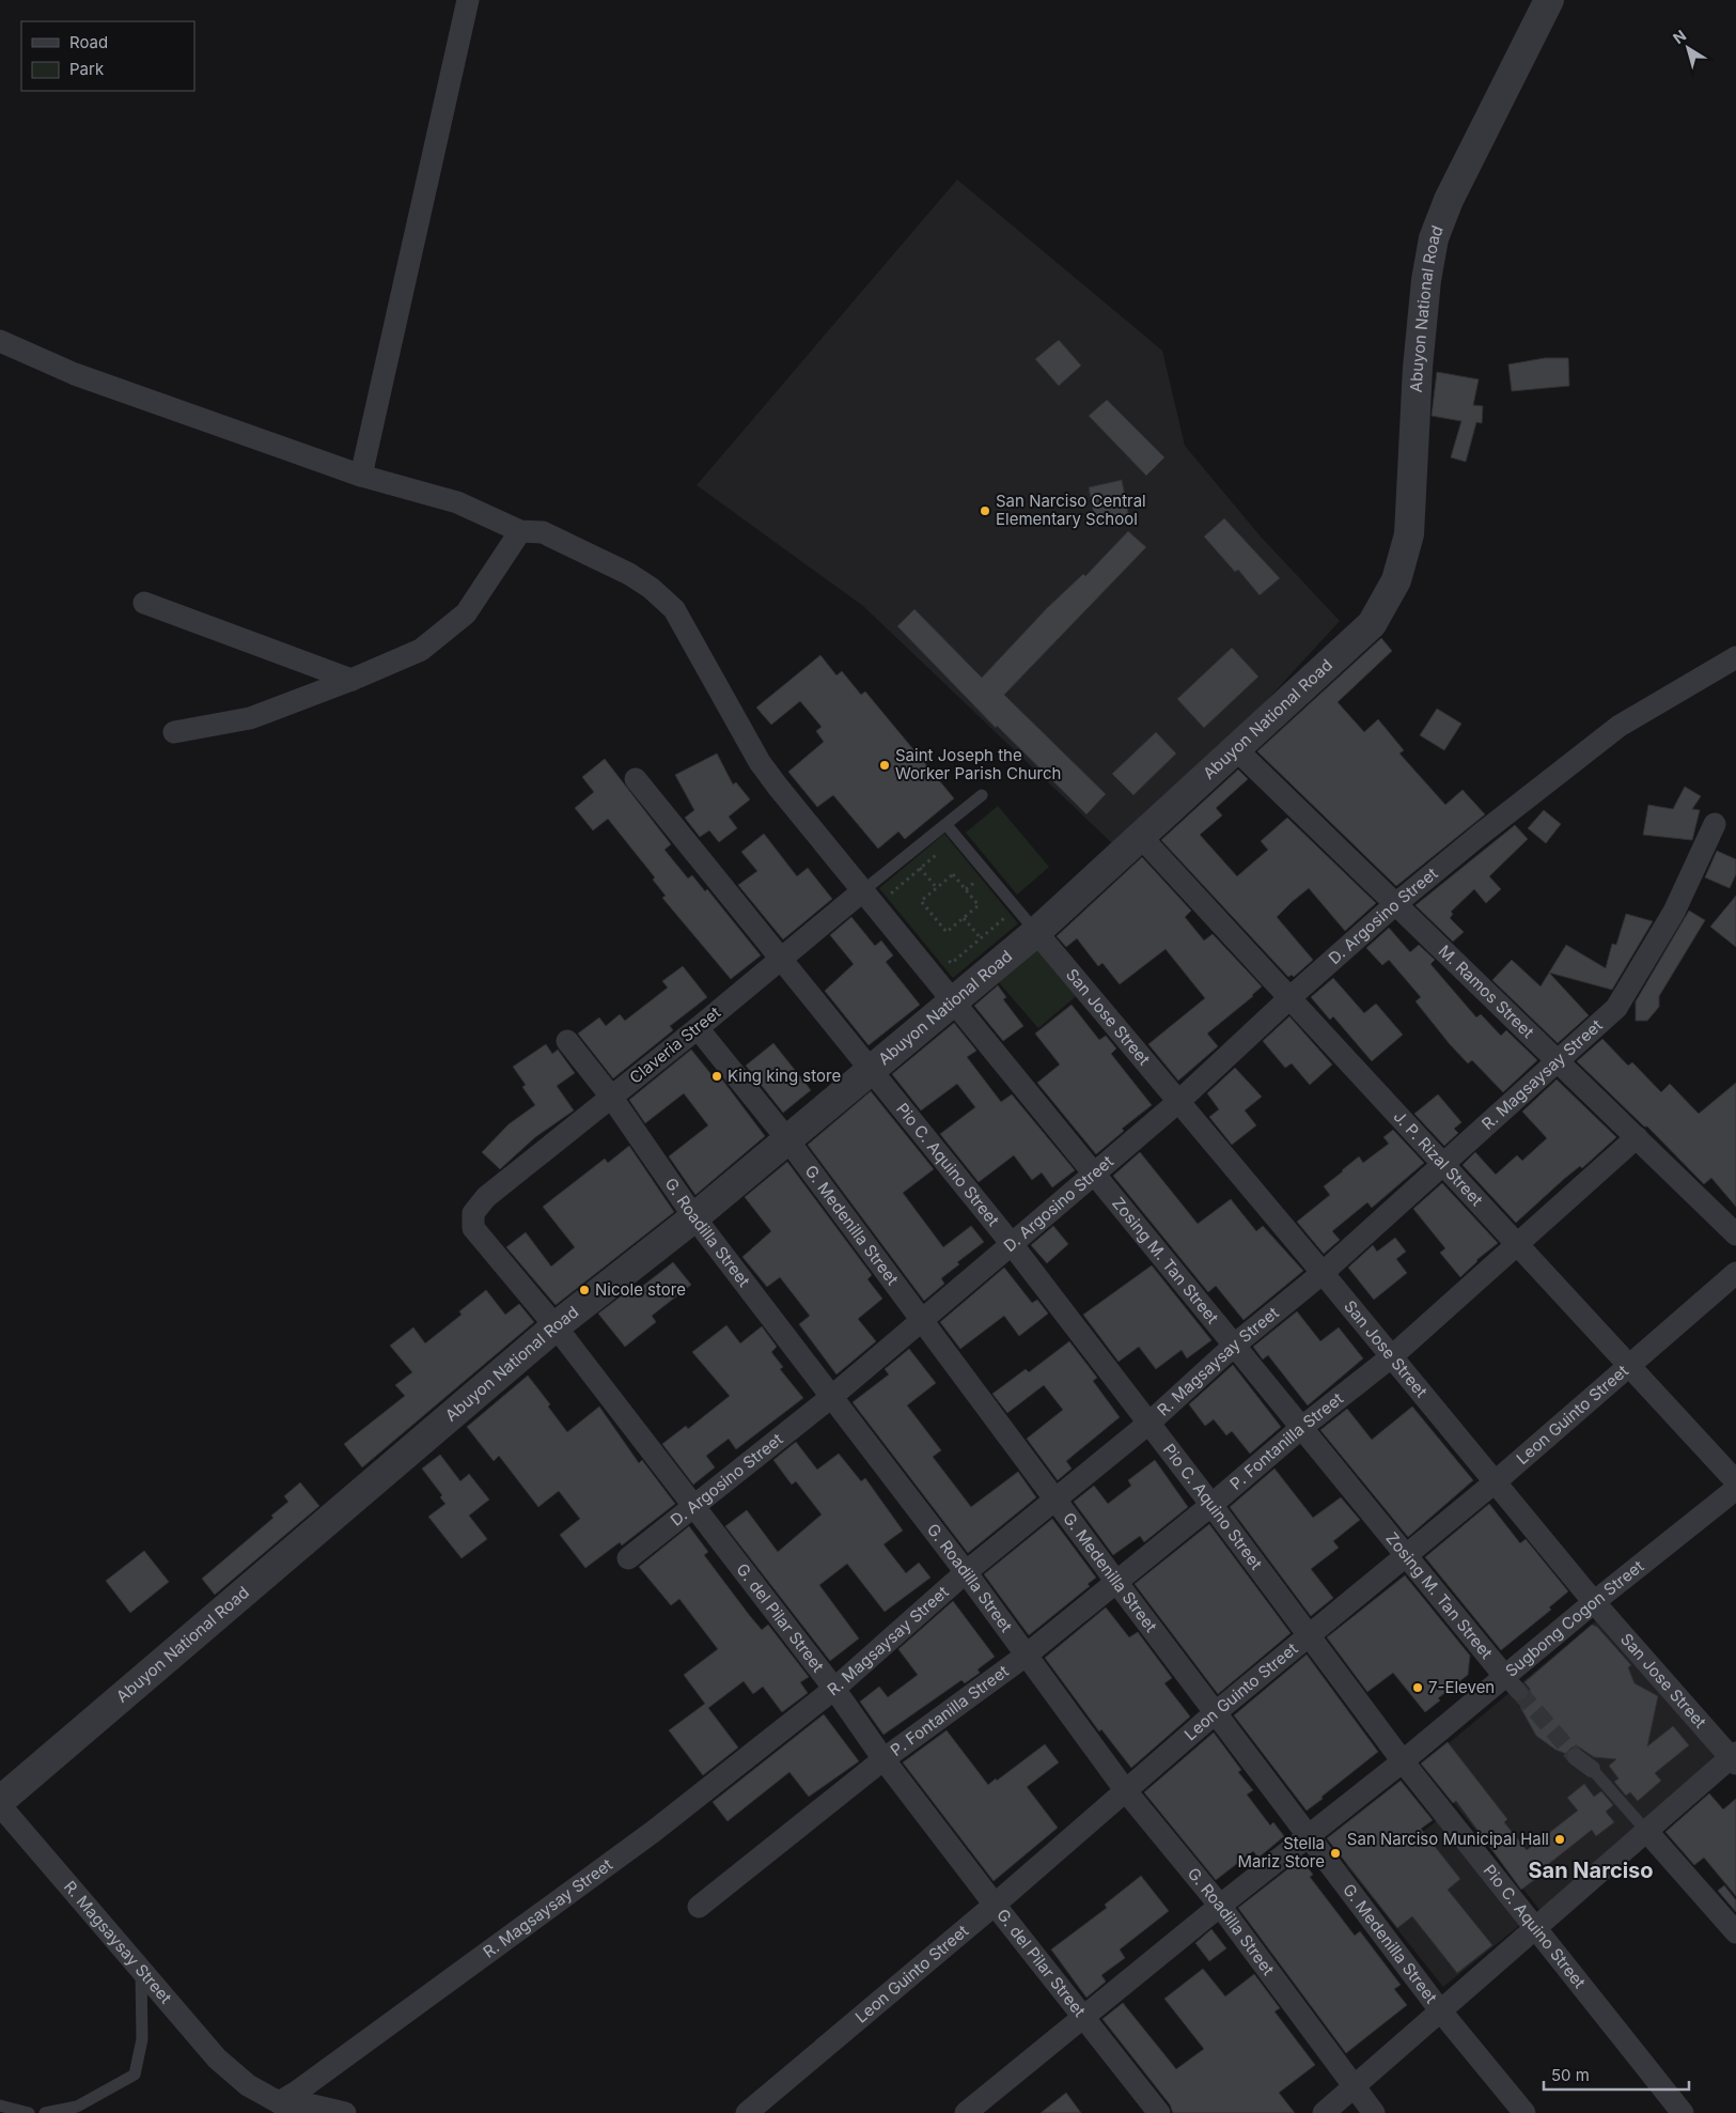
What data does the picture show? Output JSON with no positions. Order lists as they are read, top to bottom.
{
  "streets": {
    "street": [
      "Abuyon National Road",
      "D. Argosino Street",
      "M. Ramos Street",
      "San Jose Street",
      "Claveria Street",
      "R. Magsaysay Street",
      "J. P. Rizal Street",
      "Pio C. Aquino Street",
      "G. Medenilla Street",
      "G. Roadilla Street",
      "Zosing M. Tan Street",
      "Leon Guinto Street",
      "P. Fontanilla Street",
      "G. del Pilar Street",
      "Sugbong Cogon Street"
    ]
  },
  "crossings": [
    ["Abuyon National Road", "M. Ramos Street"],
    ["Abuyon National Road", "San Jose Street"],
    ["Abuyon National Road", "J. P. Rizal Street"],
    ["Abuyon National Road", "Pio C. Aquino Street"],
    ["Abuyon National Road", "G. Medenilla Street"],
    ["Abuyon National Road", "G. Roadilla Street"],
    ["Abuyon National Road", "Zosing M. Tan Street"],
    ["Abuyon National Road", "G. del Pilar Street"],
    ["D. Argosino Street", "M. Ramos Street"],
    ["D. Argosino Street", "San Jose Street"],
    ["D. Argosino Street", "J. P. Rizal Street"],
    ["D. Argosino Street", "Pio C. Aquino Street"],
    ["D. Argosino Street", "G. Medenilla Street"],
    ["D. Argosino Street", "G. Roadilla Street"],
    ["D. Argosino Street", "Zosing M. Tan Street"],
    ["D. Argosino Street", "G. del Pilar Street"],
    ["M. Ramos Street", "R. Magsaysay Street"],
    ["M. Ramos Street", "P. Fontanilla Street"],
    ["San Jose Street", "R. Magsaysay Street"],
    ["San Jose Street", "Leon Guinto Street"],
    ["San Jose Street", "P. Fontanilla Street"],
    ["San Jose Street", "Sugbong Cogon Street"],
    ["Claveria Street", "Pio C. Aquino Street"],
    ["Claveria Street", "G. Medenilla Street"],
    ["Claveria Street", "G. Roadilla Street"],
    ["Claveria Street", "Zosing M. Tan Street"],
    ["Claveria Street", "G. del Pilar Street"],
    ["R. Magsaysay Street", "J. P. Rizal Street"],
    ["R. Magsaysay Street", "Pio C. Aquino Street"],
    ["R. Magsaysay Street", "G. Medenilla Street"],
    ["R. Magsaysay Street", "G. Roadilla Street"],
    ["R. Magsaysay Street", "Zosing M. Tan Street"],
    ["R. Magsaysay Street", "G. del Pilar Street"],
    ["J. P. Rizal Street", "Leon Guinto Street"],
    ["J. P. Rizal Street", "P. Fontanilla Street"],
    ["Pio C. Aquino Street", "Leon Guinto Street"],
    ["Pio C. Aquino Street", "P. Fontanilla Street"],
    ["Pio C. Aquino Street", "Sugbong Cogon Street"],
    ["G. Medenilla Street", "Leon Guinto Street"],
    ["G. Medenilla Street", "P. Fontanilla Street"],
    ["G. Medenilla Street", "Sugbong Cogon Street"],
    ["G. Roadilla Street", "Leon Guinto Street"],
    ["G. Roadilla Street", "P. Fontanilla Street"],
    ["G. Roadilla Street", "Sugbong Cogon Street"],
    ["Zosing M. Tan Street", "Leon Guinto Street"],
    ["Zosing M. Tan Street", "P. Fontanilla Street"],
    ["Zosing M. Tan Street", "Sugbong Cogon Street"],
    ["Leon Guinto Street", "G. del Pilar Street"],
    ["P. Fontanilla Street", "G. del Pilar Street"],
    ["G. del Pilar Street", "Sugbong Cogon Street"]
  ],
  "districts": ["San Narciso"],
  "places": [
    "San Narciso Central Elementary School",
    "Saint Joseph the Worker Parish Church",
    "King king store",
    "Nicole store",
    "7-Eleven",
    "San Narciso Municipal Hall",
    "Stella Mariz Store"
  ],
  "legend": ["Road", "Park"],
  "scale_bar": "50 m",
  "north": "top left"
}
